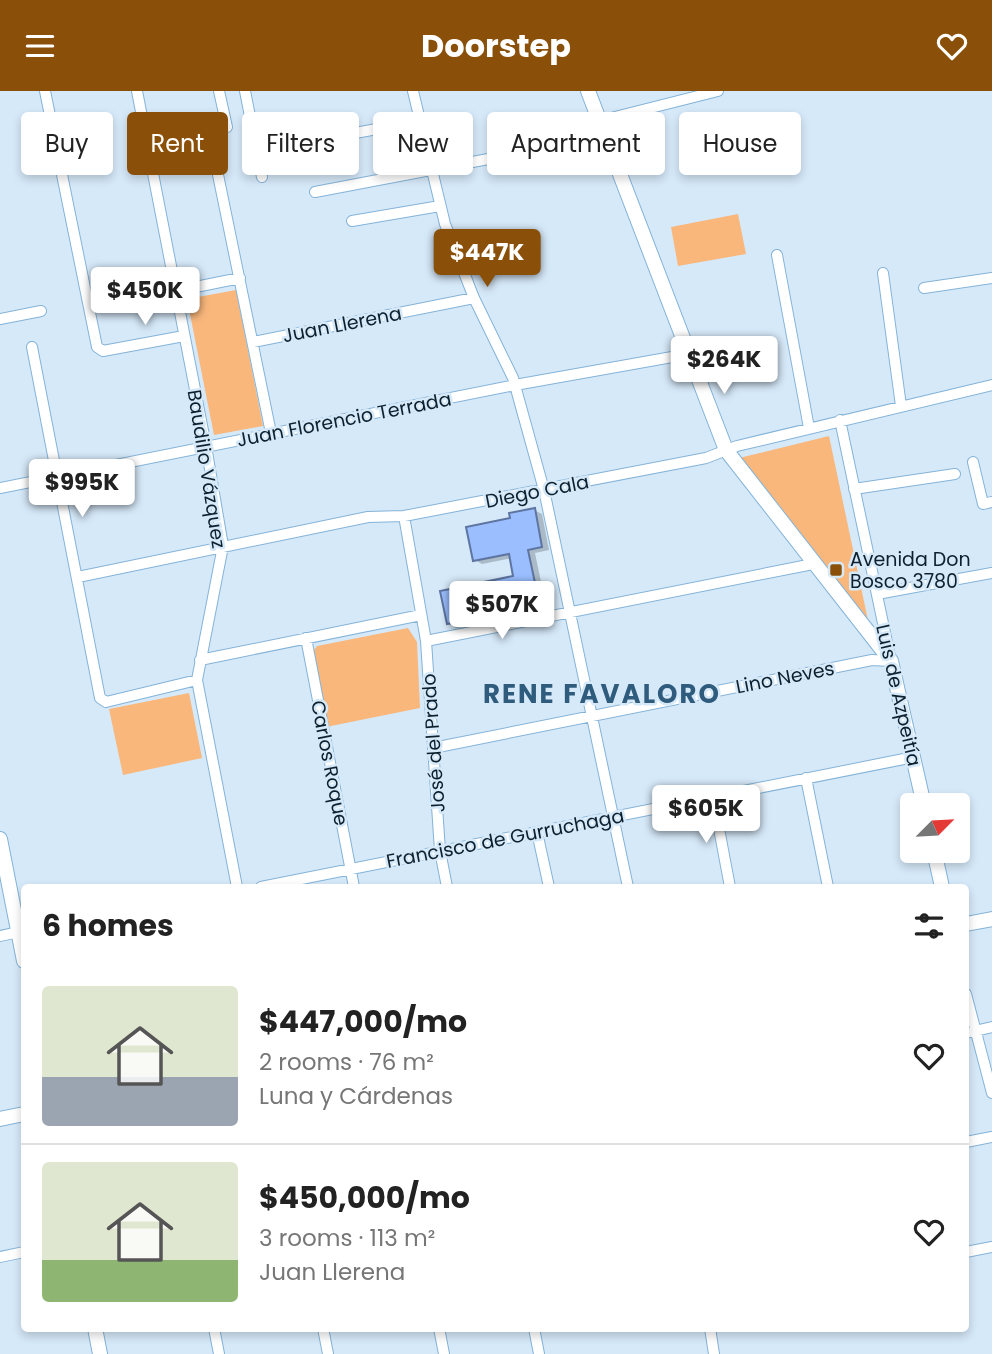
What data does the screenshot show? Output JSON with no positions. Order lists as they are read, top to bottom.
{
  "streets": {
    "main road": ["Luis de Azpeitía"],
    "street": [
      "Juan Llerena",
      "Juan Florencio Terrada",
      "Baudilio Vázquez",
      "Diego Cala",
      "Lino Neves",
      "José del Prado",
      "Carlos Roque",
      "Francisco de Gurruchaga"
    ]
  },
  "crossings": [
    ["Juan Florencio Terrada", "Baudilio Vázquez"],
    ["Baudilio Vázquez", "Diego Cala"],
    ["Diego Cala", "Luis de Azpeitía"],
    ["Diego Cala", "José del Prado"],
    ["Lino Neves", "Luis de Azpeitía"],
    ["Lino Neves", "José del Prado"],
    ["Luis de Azpeitía", "Francisco de Gurruchaga"],
    ["José del Prado", "Francisco de Gurruchaga"],
    ["Carlos Roque", "Francisco de Gurruchaga"]
  ],
  "districts": ["RENE FAVALORO"],
  "places": {
    "transit": ["Avenida Don Bosco 3780"]
  },
  "north": "top right",
  "page": {
    "header": "Doorstep",
    "chip": [
      "Buy",
      "Rent",
      "Filters",
      "New",
      "Apartment",
      "House"
    ],
    "price": [
      "$447K",
      "$450K",
      "$264K",
      "$995K",
      "$507K",
      "$605K"
    ],
    "heading": "6 homes",
    "list": [
      {
        "name": "$447,000/mo",
        "note": "2 rooms · 76 m² · Luna y Cárdenas"
      },
      {
        "name": "$450,000/mo",
        "note": "3 rooms · 113 m² · Juan Llerena"
      }
    ]
  }
}
